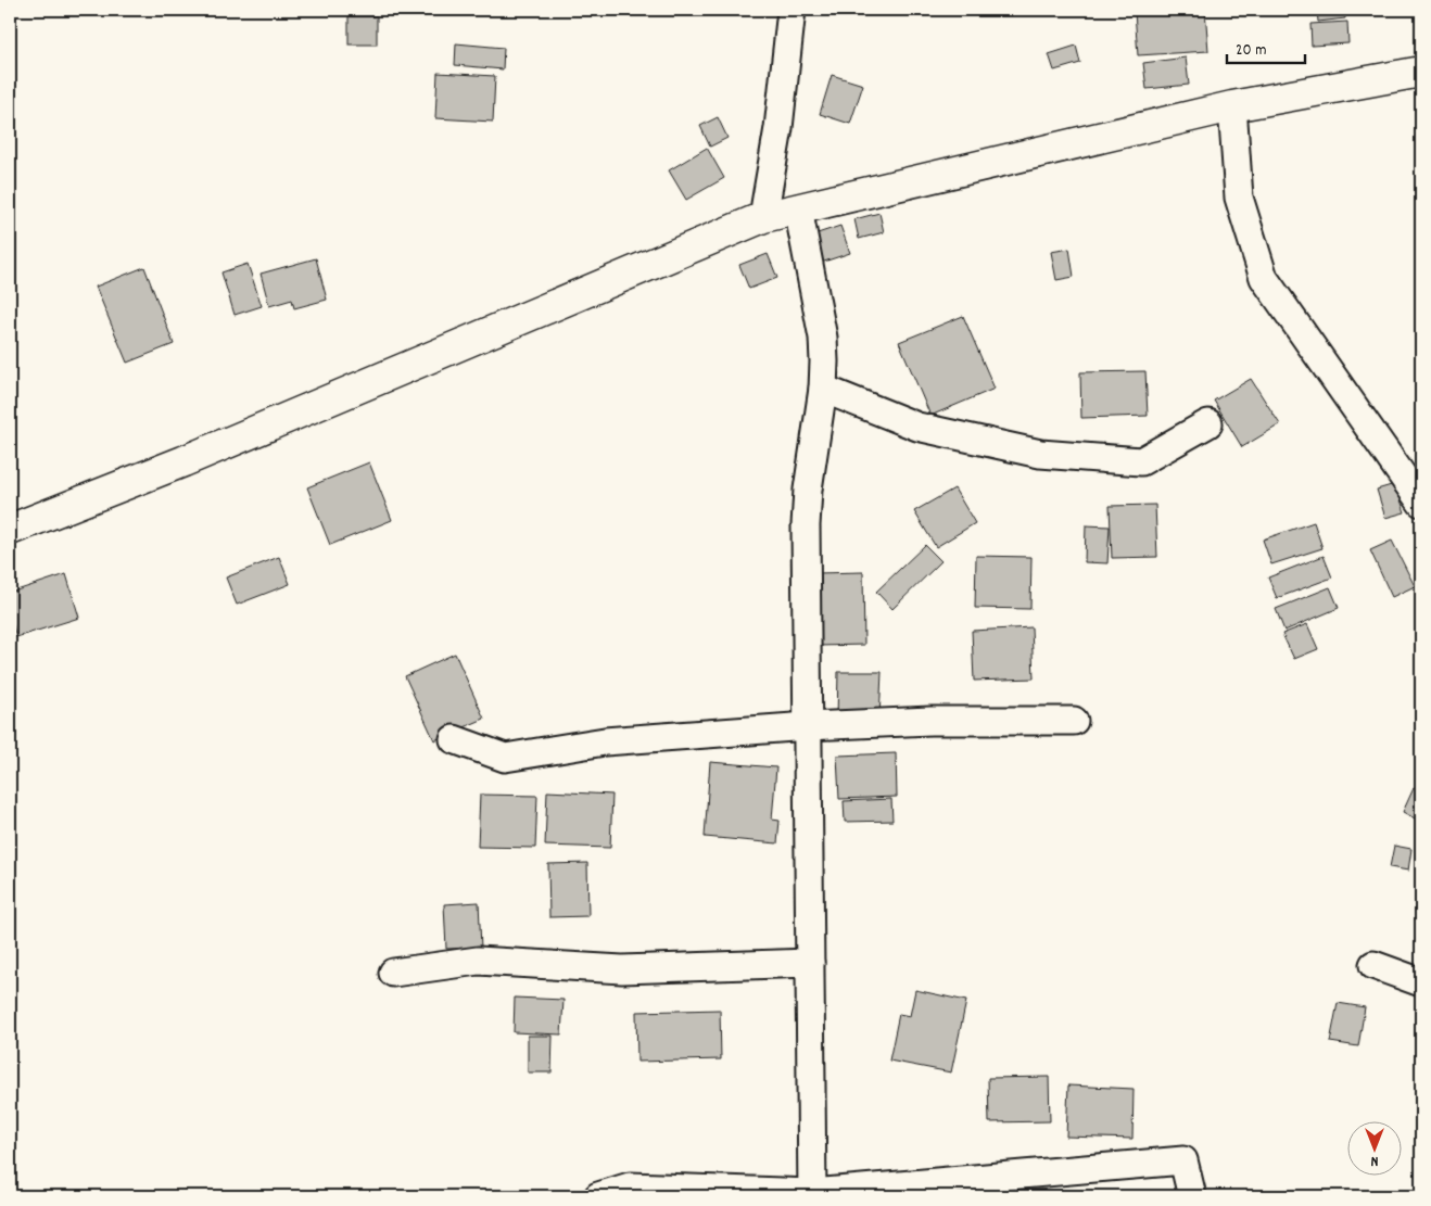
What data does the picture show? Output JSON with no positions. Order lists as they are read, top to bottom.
{
  "scale_bar": "20 m",
  "north": "bottom"
}
